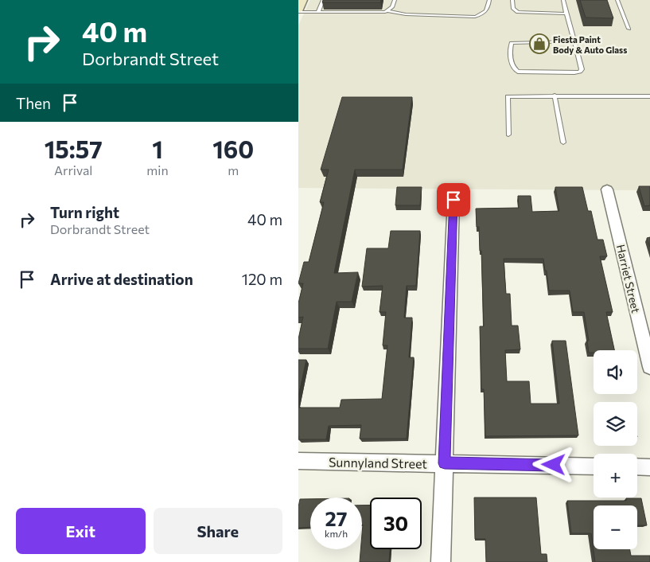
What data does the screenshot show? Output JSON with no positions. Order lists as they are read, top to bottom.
{
  "streets": {
    "street": ["Harriet Street", "Sunnyland Street"]
  },
  "places": {
    "shop": ["Fiesta Paint Body & Auto Glass"]
  },
  "page": {
    "turn": ["40 m", "Dorbrandt Street"],
    "then": "Then",
    "eta": [
      "15:57",
      "Arrival",
      "1",
      "min",
      "160",
      "m"
    ],
    "list": [
      {
        "name": "Turn right",
        "note": "Dorbrandt Street",
        "value": "40 m"
      },
      {
        "name": "Arrive at destination",
        "value": "120 m"
      }
    ],
    "map_buttons": ["+", "−"],
    "speed": "27 km/h",
    "limit": "30",
    "buttons": ["Exit", "Share"]
  }
}
